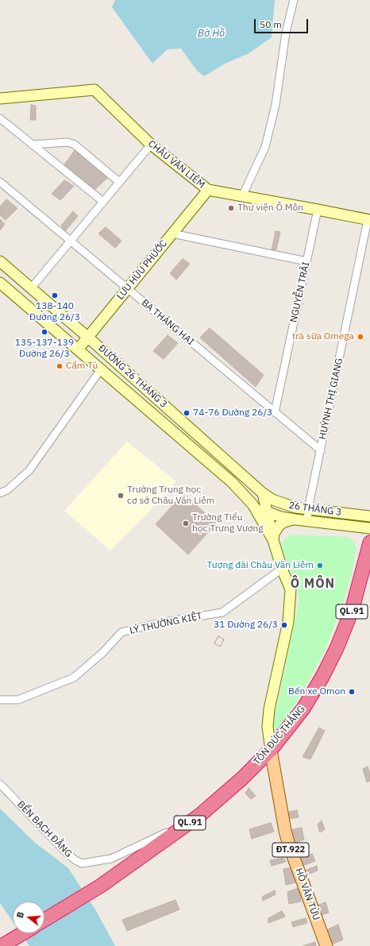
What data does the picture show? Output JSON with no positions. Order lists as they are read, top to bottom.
{
  "streets": {
    "highway": ["QL.91", "TÔN ĐỨC THẮNG"],
    "main road": ["ĐT.922", "HỒ VĂN TỬU"],
    "street": [
      "CHÂU VĂN LIÊM",
      "LƯU HỮU PHƯỚC",
      "NGUYỄN TRÃI",
      "BA THÁNG HAI",
      "ĐƯỜNG 26 THÁNG 3",
      "HUỲNH THỊ GIANG",
      "26 THÁNG 3",
      "LÝ THƯỜNG KIỆT",
      "BẾN BẠCH ĐẰNG"
    ]
  },
  "crossings": [
    ["CHÂU VĂN LIÊM", "LƯU HỮU PHƯỚC"],
    ["CHÂU VĂN LIÊM", "NGUYỄN TRÃI"],
    ["CHÂU VĂN LIÊM", "HUỲNH THỊ GIANG"],
    ["LƯU HỮU PHƯỚC", "BA THÁNG HAI"],
    ["LƯU HỮU PHƯỚC", "ĐƯỜNG 26 THÁNG 3"],
    ["NGUYỄN TRÃI", "BA THÁNG HAI"],
    ["BA THÁNG HAI", "HUỲNH THỊ GIANG"],
    ["ĐƯỜNG 26 THÁNG 3", "26 THÁNG 3"],
    ["HUỲNH THỊ GIANG", "26 THÁNG 3"],
    ["TÔN ĐỨC THẮNG", "BẾN BẠCH ĐẰNG"],
    ["TÔN ĐỨC THẮNG", "HỒ VĂN TỬU"]
  ],
  "districts": ["Ô MÔN"],
  "water": ["Bờ Hồ"],
  "places": [
    "Thư viện Ô Môn",
    "138-140 Đường 26/3",
    "135-137-139 Đường 26/3",
    "trà sữa Omega",
    "Cẩm Tú",
    "74-76 Đường 26/3",
    "Trường Trung học cơ sở Châu Văn Liêm",
    "Trường Tiểu học Trưng Vương",
    "Tượng đài Châu Văn Liêm",
    "31 Đường 26/3",
    "Bến xe Omon"
  ],
  "scale_bar": "50 m",
  "north": "left"
}
